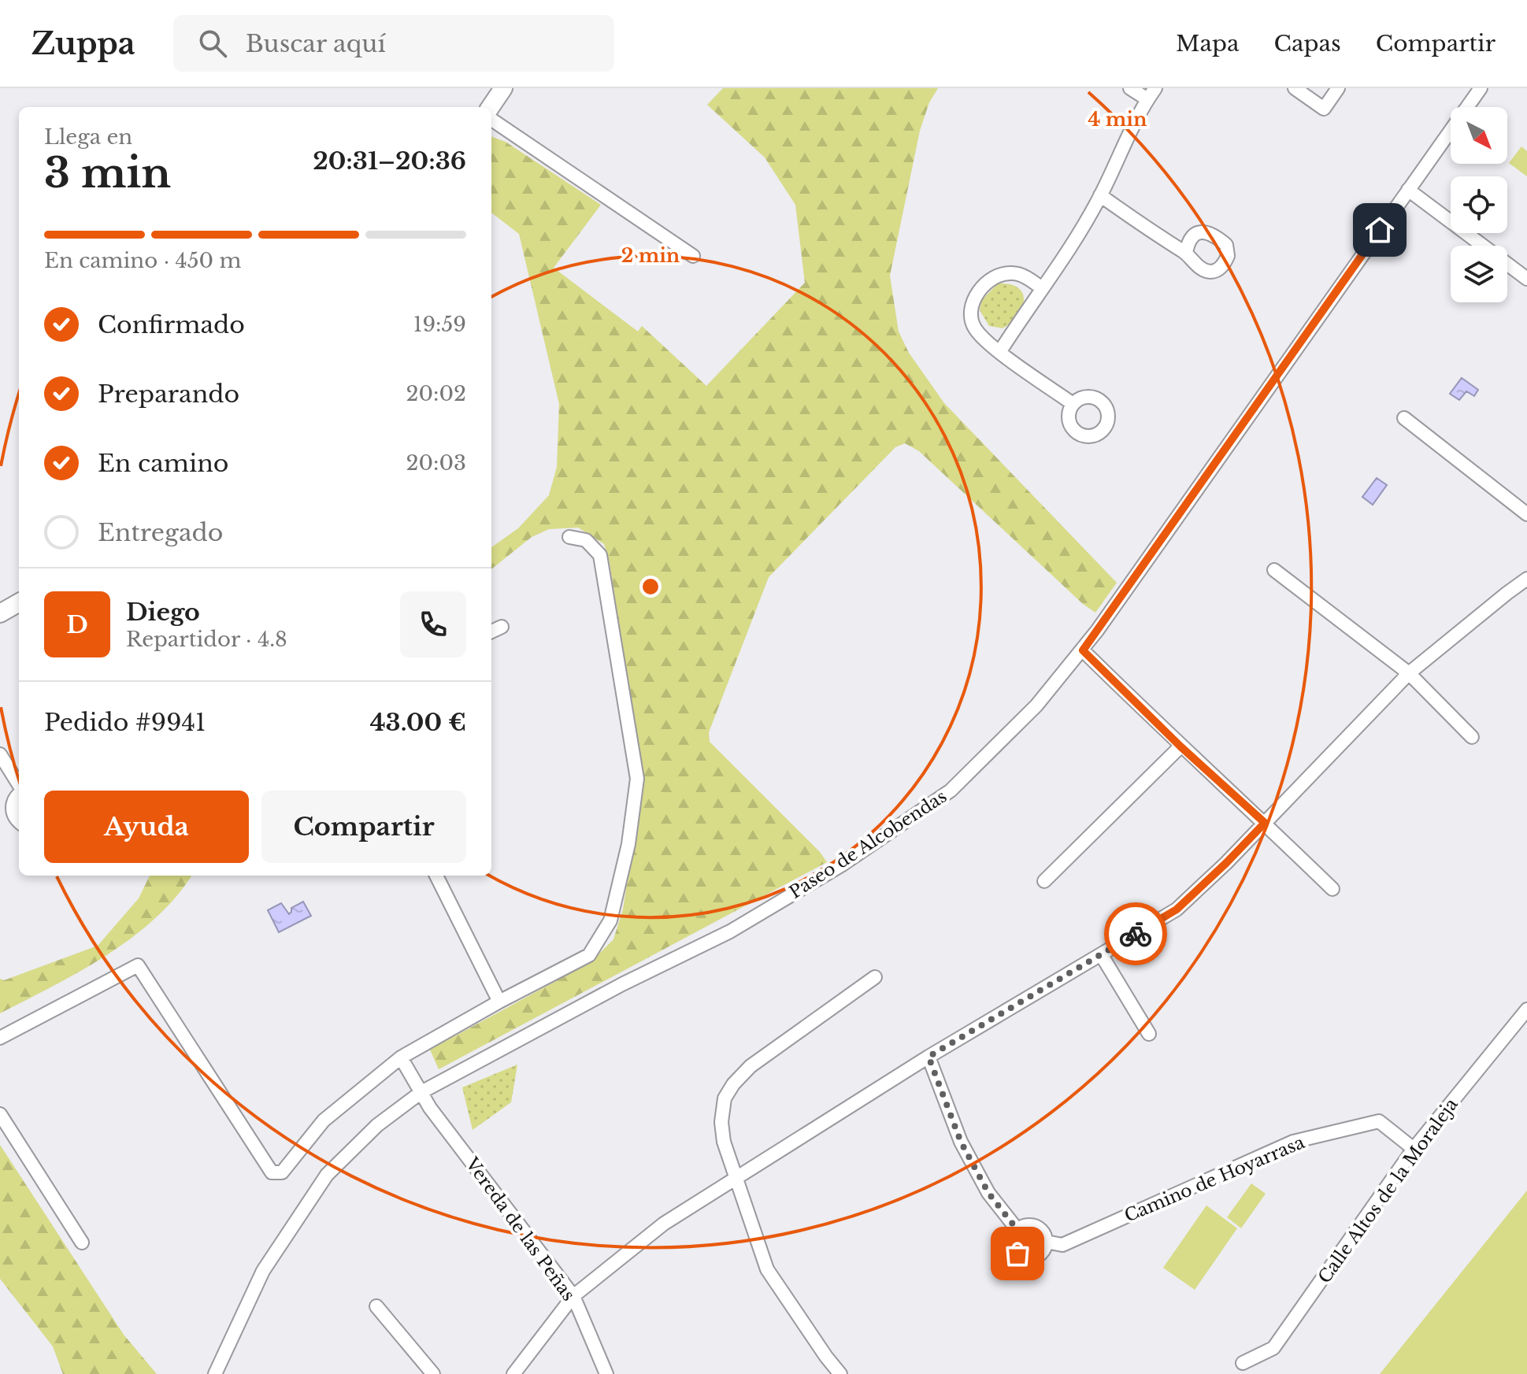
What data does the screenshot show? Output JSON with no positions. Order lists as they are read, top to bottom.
{
  "streets": {
    "street": [
      "Paseo de Alcobendas",
      "Camino de Hoyarrasa",
      "Calle Altos de la Moraleja",
      "Vereda de las Peñas"
    ]
  },
  "crossings": [
    ["Paseo de Alcobendas", "Vereda de las Peñas"],
    ["Camino de Hoyarrasa", "Calle Altos de la Moraleja"]
  ],
  "north": "bottom right",
  "page": {
    "header": "Zuppa",
    "search": "Buscar aquí",
    "nav": ["Mapa", "Capas", "Compartir"],
    "heading": ["3 min", "Llega en", "20:31–20:36"],
    "panel": [
      "Diego",
      "Repartidor · 4.8",
      "Pedido #9941",
      "43.00 €"
    ],
    "bar": "En camino · 450 m",
    "list": [
      ["Confirmado", "19:59"],
      ["Preparando", "20:02"],
      ["En camino", "20:03"],
      "Entregado"
    ],
    "round": "D",
    "buttons": ["Ayuda", "Compartir"]
  },
  "rings": ["4 min", "2 min"]
}
